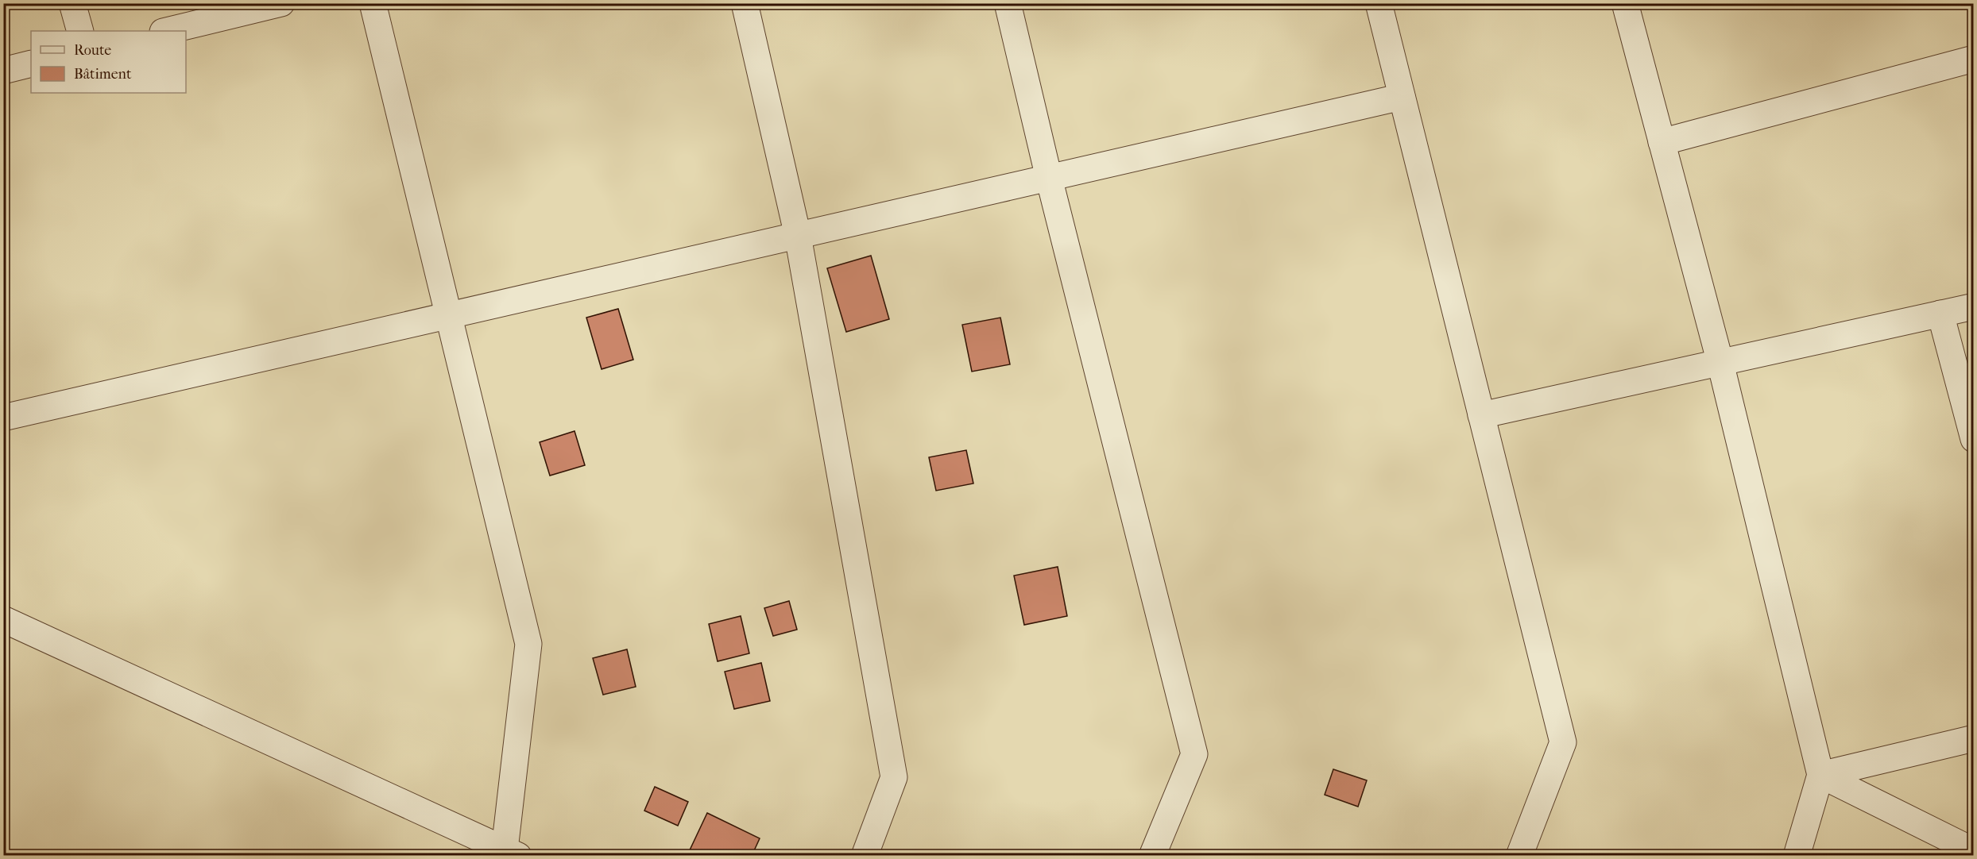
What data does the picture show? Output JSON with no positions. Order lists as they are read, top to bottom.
{
  "legend": ["Route", "Bâtiment"]
}
